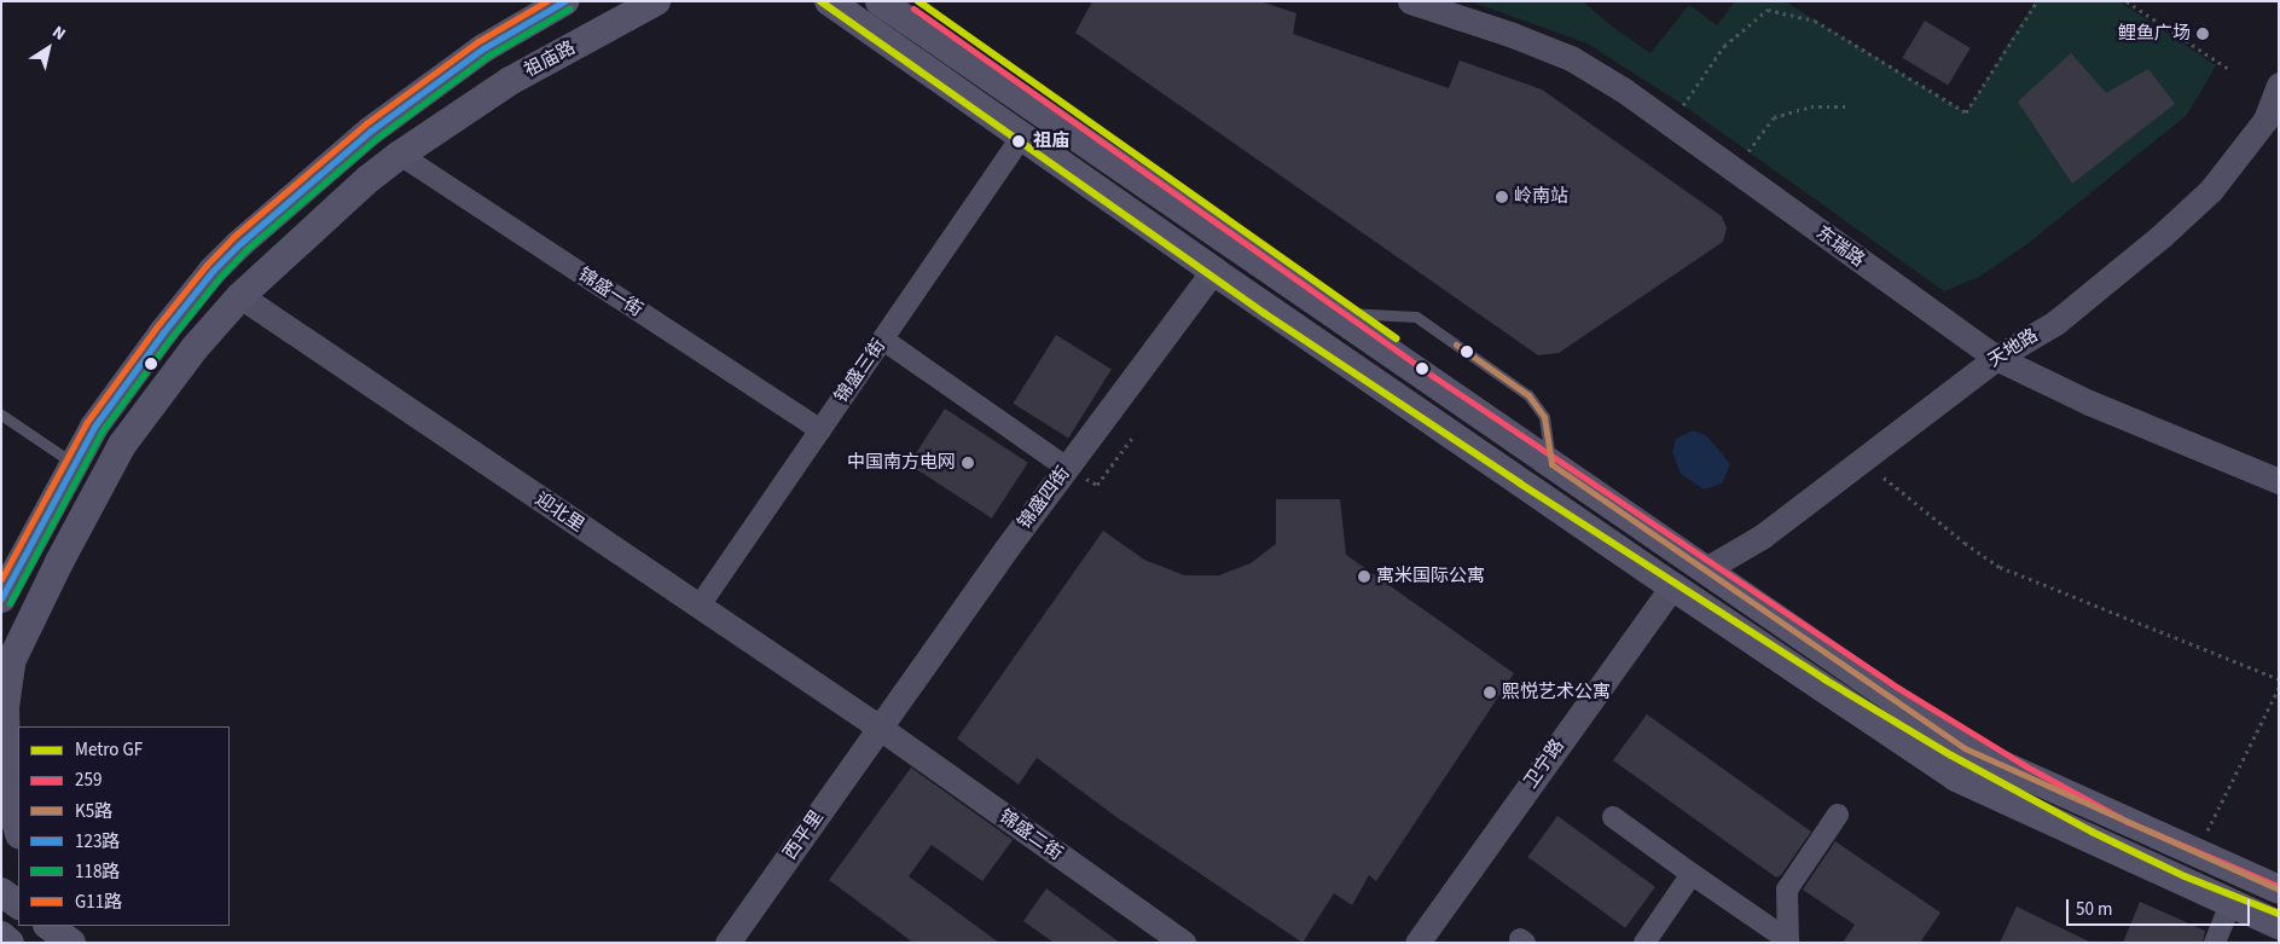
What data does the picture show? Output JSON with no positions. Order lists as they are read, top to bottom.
{
  "streets": {
    "main road": ["祖庙路"],
    "street": [
      "东瑞路",
      "锦盛一街",
      "天地路",
      "锦盛三街",
      "锦盛四街",
      "迎北里",
      "卫宁路",
      "西平里",
      "锦盛二街"
    ]
  },
  "crossings": [
    ["祖庙路", "锦盛一街"],
    ["祖庙路", "迎北里"],
    ["东瑞路", "天地路"],
    ["锦盛一街", "锦盛三街"],
    ["锦盛三街", "迎北里"],
    ["锦盛四街", "迎北里"],
    ["锦盛四街", "西平里"],
    ["锦盛四街", "锦盛二街"],
    ["迎北里", "西平里"],
    ["迎北里", "锦盛二街"],
    ["西平里", "锦盛二街"]
  ],
  "places": [
    "鲤鱼广场",
    "祖庙",
    "岭南站",
    "中国南方电网",
    "寓米国际公寓",
    "熙悦艺术公寓"
  ],
  "lines": [
    "metro line GF",
    "transit line 123路",
    "transit line G11路",
    "transit line 259",
    "transit line 118路",
    "transit line K5路"
  ],
  "legend": [
    "Metro GF",
    "259",
    "K5路",
    "123路",
    "118路",
    "G11路"
  ],
  "scale_bar": "50 m",
  "north": "top right"
}
